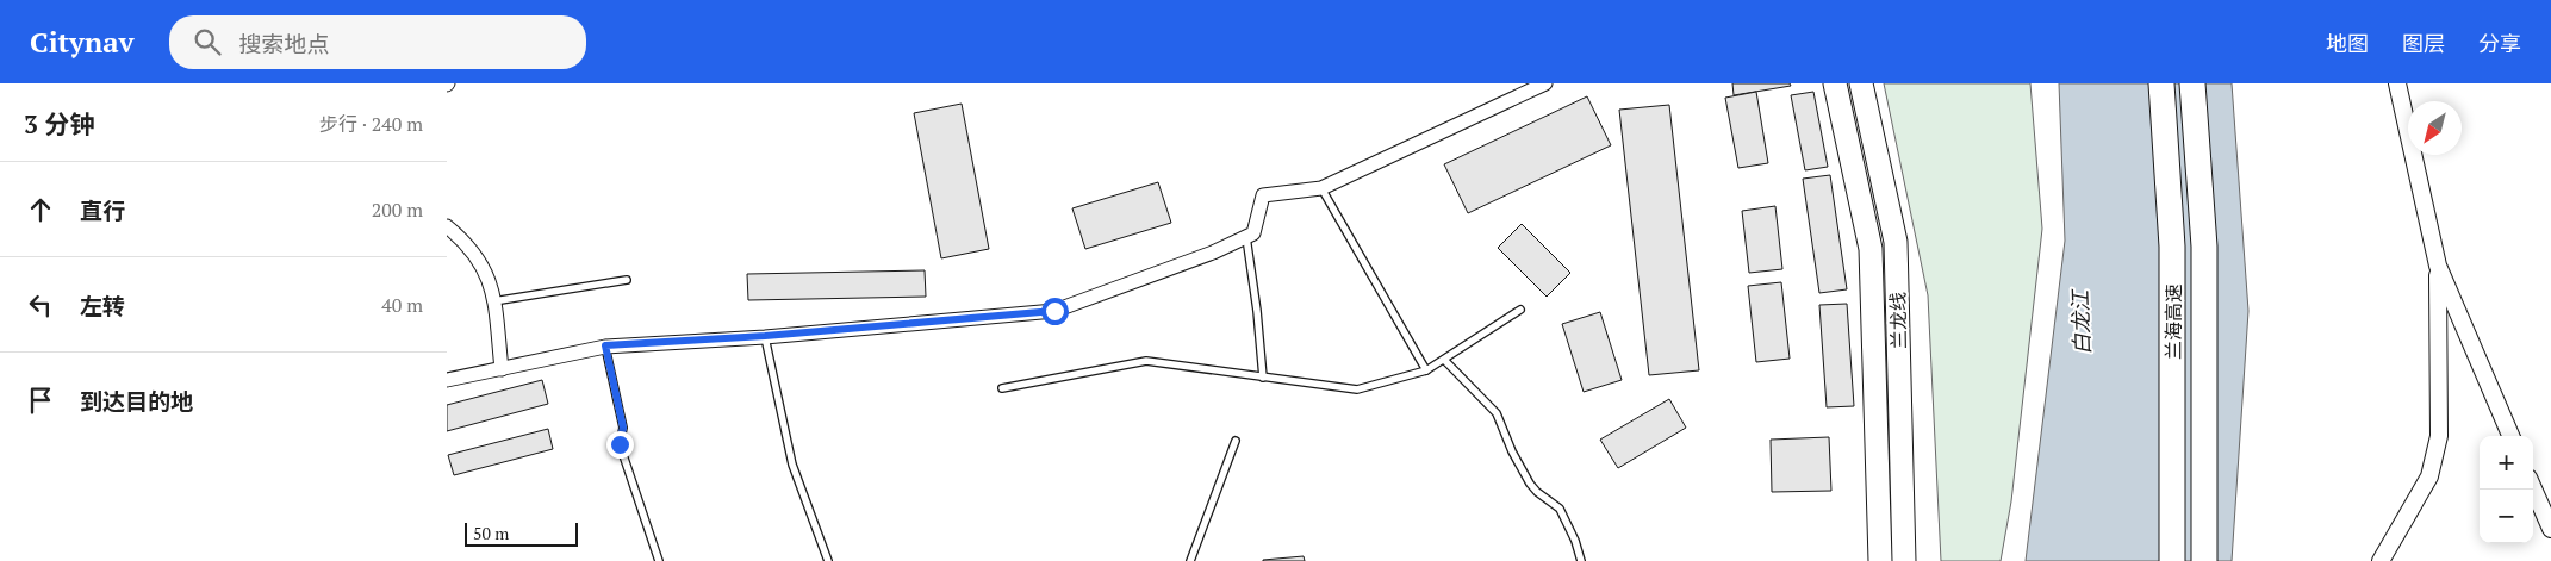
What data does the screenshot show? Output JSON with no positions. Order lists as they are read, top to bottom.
{
  "streets": {
    "highway": ["兰龙线", "兰海高速"]
  },
  "water": ["白龙江"],
  "scale_bar": "50 m",
  "north": "bottom left",
  "page": {
    "header": "Citynav",
    "search": "搜索地点",
    "nav": ["地图", "图层", "分享"],
    "heading": ["3 分钟", "步行 · 240 m"],
    "list": [
      ["直行", "200 m"],
      ["左转", "40 m"],
      "到达目的地"
    ],
    "map_buttons": ["+", "−"],
    "scale": "50 m"
  }
}
